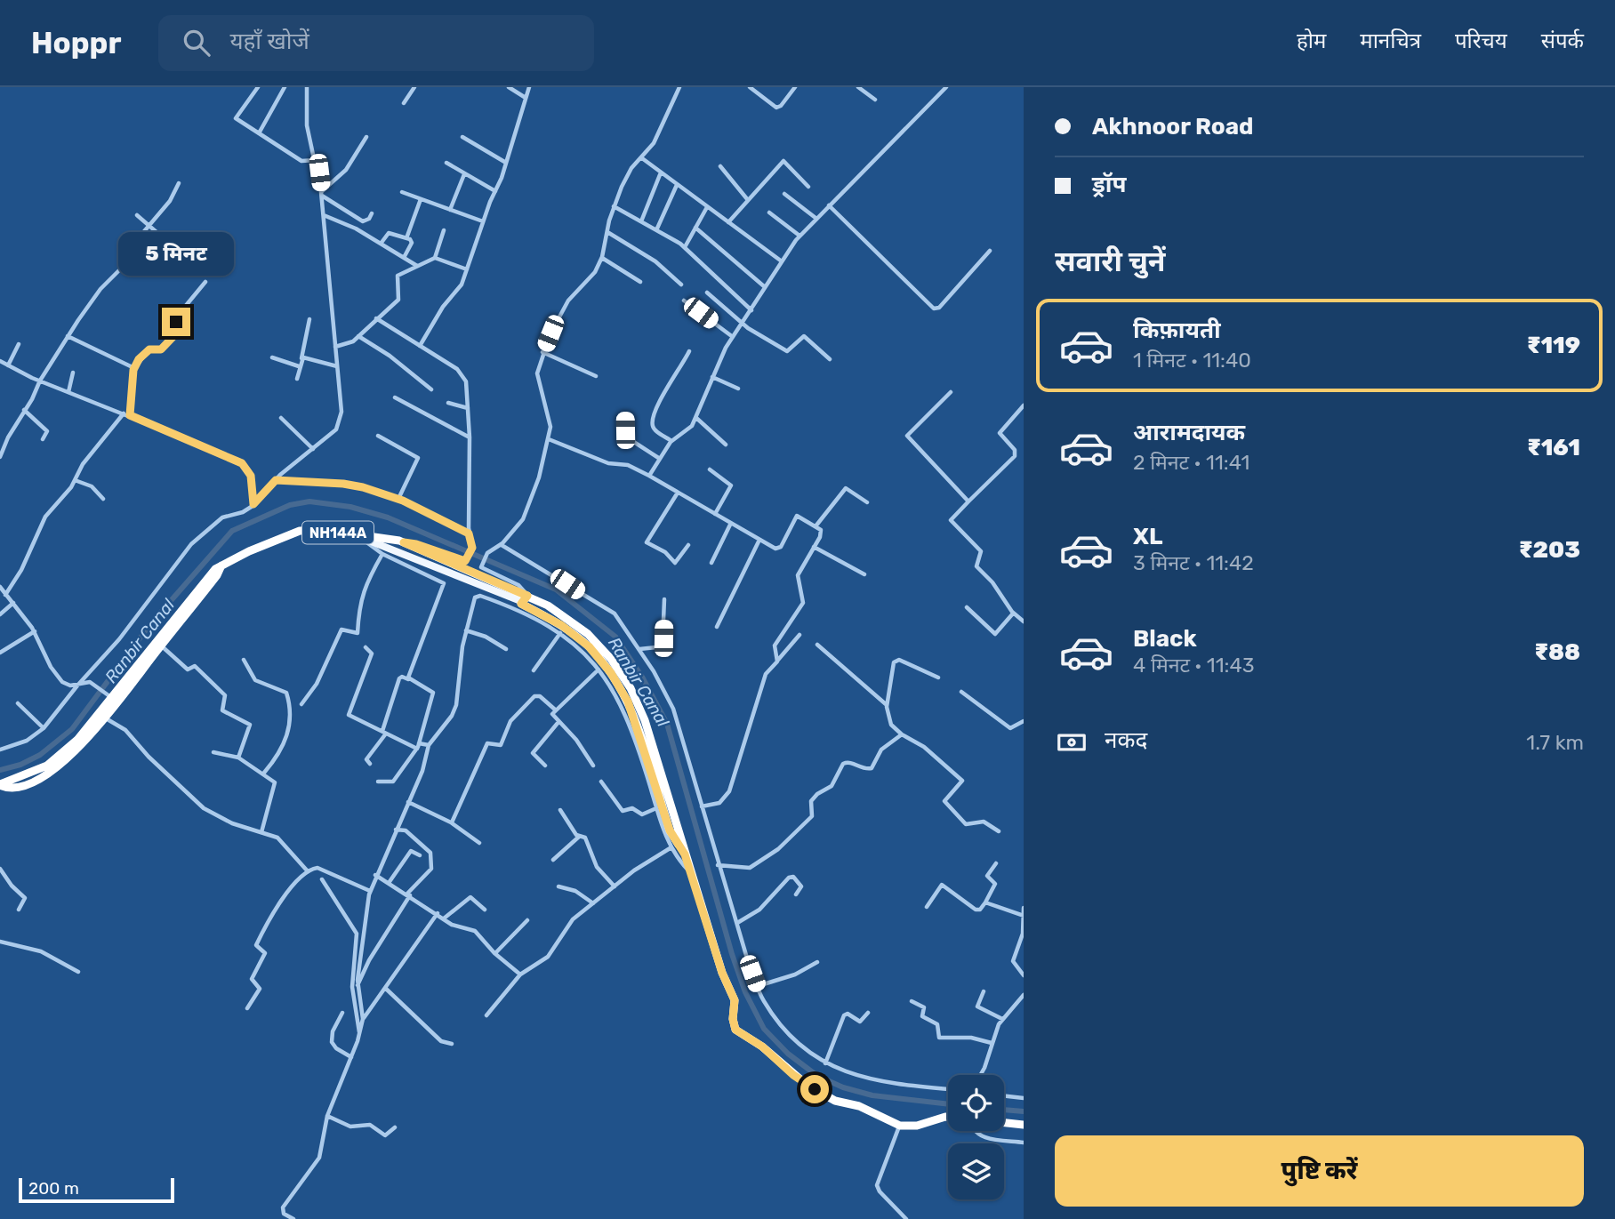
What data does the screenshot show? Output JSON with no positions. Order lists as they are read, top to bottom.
{
  "streets": {
    "highway": ["NH144A"]
  },
  "water": ["Ranbir Canal"],
  "scale_bar": "200 m",
  "page": {
    "header": "Hoppr",
    "search": "यहाँ खोजें",
    "nav": [
      "होम",
      "मानचित्र",
      "परिचय",
      "संपर्क"
    ],
    "banner": ["Akhnoor Road", "ड्रॉप"],
    "heading": "सवारी चुनें",
    "bubble": "5 मिनट",
    "list": [
      {
        "name": "किफ़ायती",
        "note": "1 मिनट · 11:40",
        "value": "₹119"
      },
      {
        "name": "आरामदायक",
        "note": "2 मिनट · 11:41",
        "value": "₹161"
      },
      {
        "name": "XL",
        "note": "3 मिनट · 11:42",
        "value": "₹203"
      },
      {
        "name": "Black",
        "note": "4 मिनट · 11:43",
        "value": "₹88"
      }
    ],
    "pay": ["नकद", "1.7 km"],
    "buttons": "पुष्टि करें",
    "scale": "200 m"
  }
}
